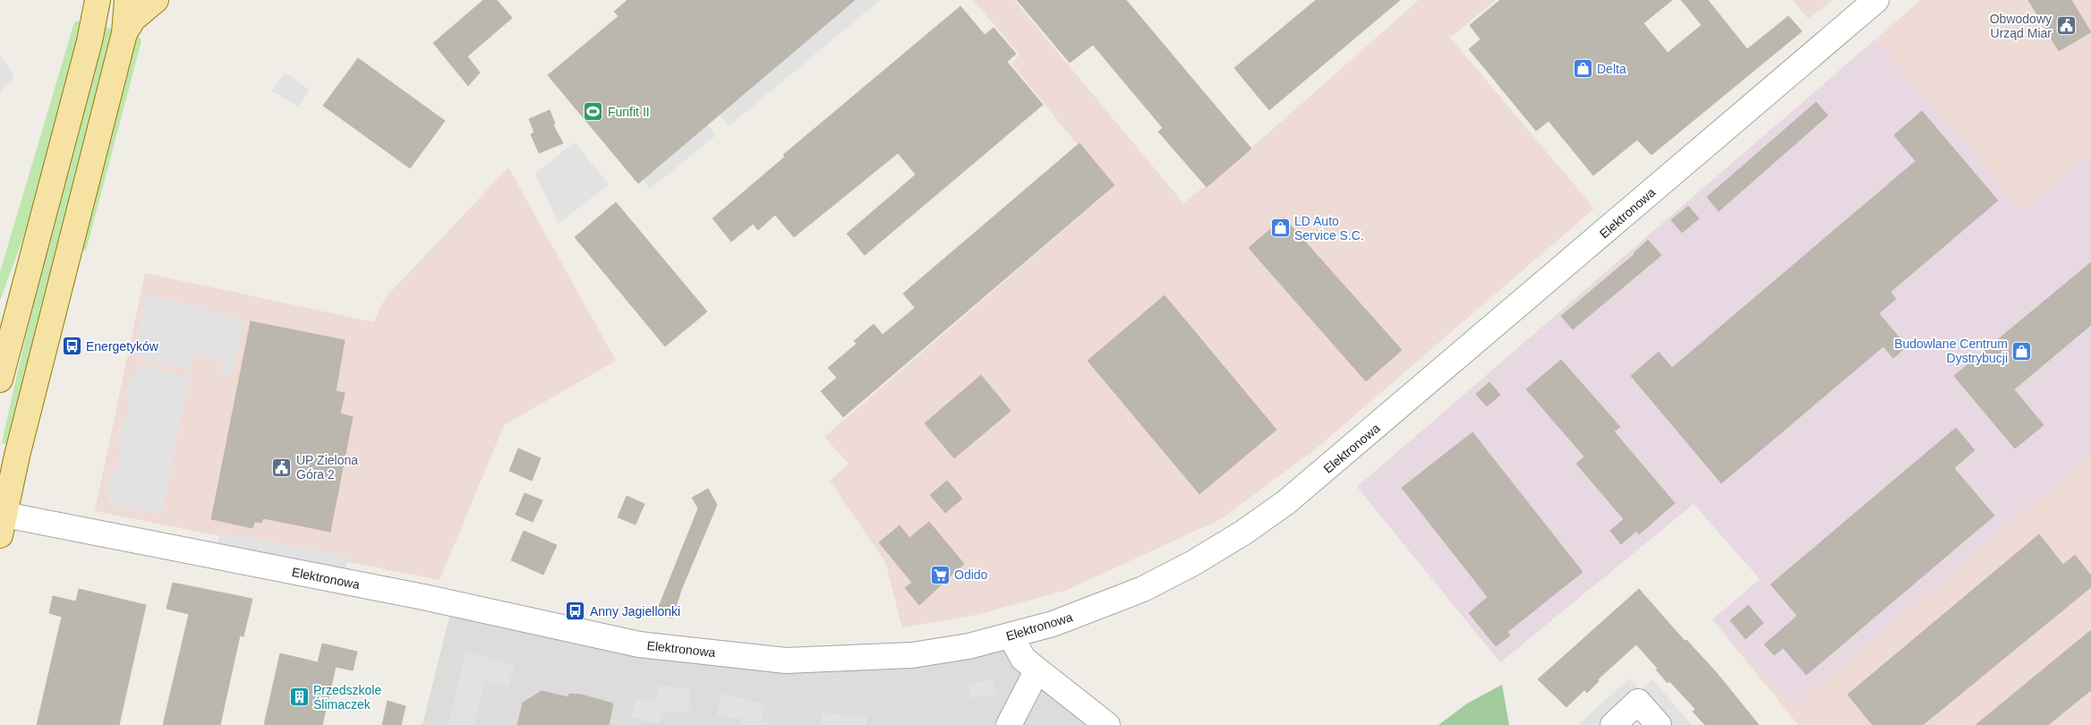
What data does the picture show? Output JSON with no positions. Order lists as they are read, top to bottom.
{
  "streets": {
    "street": ["Elektronowa"]
  },
  "places": {
    "public building": ["Obwodowy Urząd Miar", "UP Zielona Góra 2"],
    "shop": ["Delta", "LD Auto Service S.C.", "Budowlane Centrum Dystrybucji"],
    "sports": ["Funfit II"],
    "bus stop": ["Energetyków", "Anny Jagiellonki"],
    "supermarket": ["Odido"],
    "building": ["Przedszkole Ślimaczek"]
  }
}
